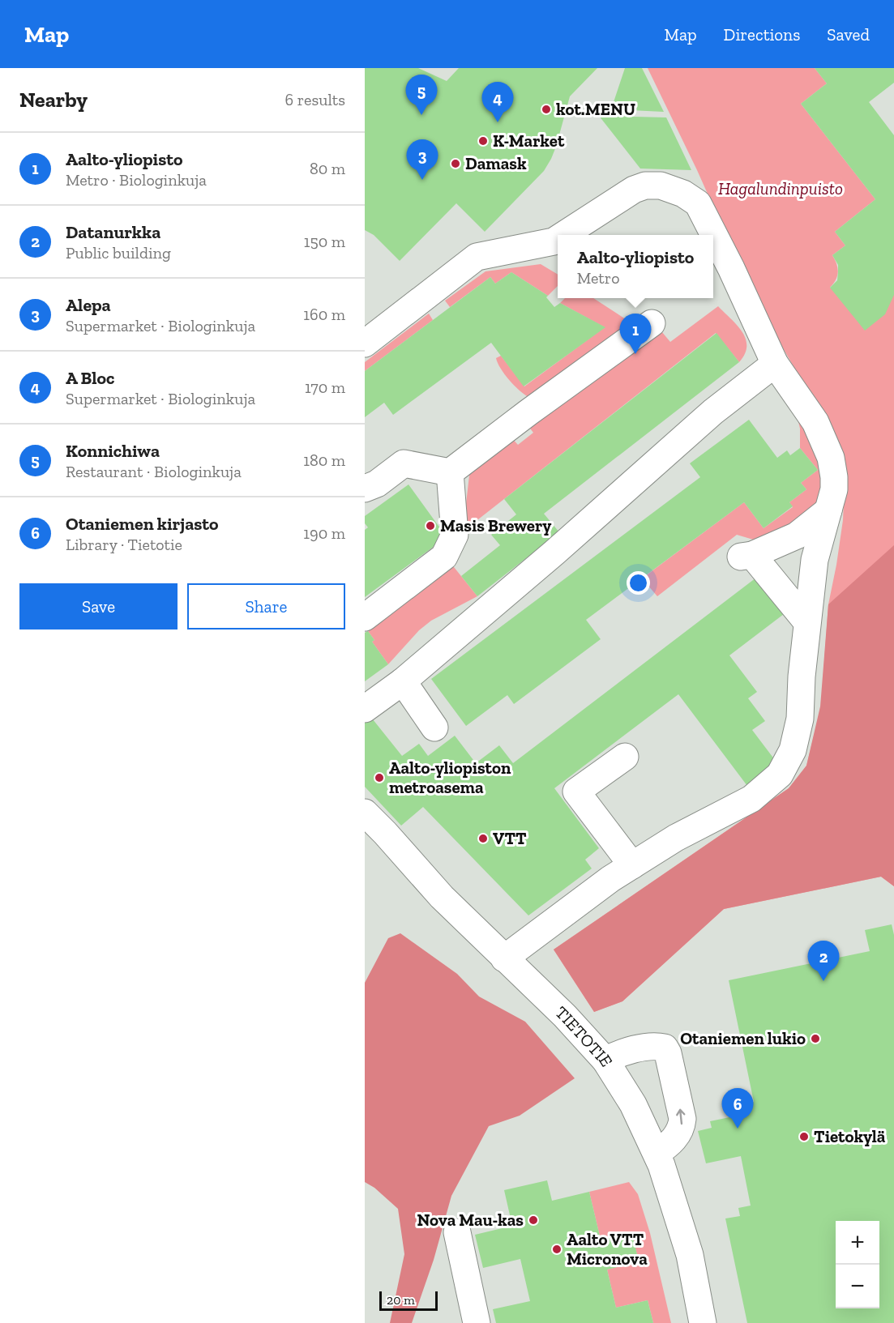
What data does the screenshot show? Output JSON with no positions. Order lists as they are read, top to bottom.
{
  "streets": {
    "street": ["TIETOTIE"]
  },
  "parks": ["Hagalundinpuisto"],
  "places": [
    "kot.MENU",
    "K-Market",
    "Damask",
    "Masis Brewery",
    "Aalto-yliopiston metroasema",
    "VTT",
    "Otaniemen lukio",
    "Tietokylä",
    "Nova Mau-kas",
    "Aalto VTT Micronova"
  ],
  "scale_bar": "20 m",
  "page": {
    "header": "Map",
    "nav": ["Map", "Directions", "Saved"],
    "heading": ["Nearby", "6 results"],
    "pins": [
      "5",
      "4",
      "3",
      "1",
      "2",
      "6"
    ],
    "list": [
      {
        "mark": "1",
        "name": "Aalto-yliopisto",
        "note": "Metro · Biologinkuja",
        "value": "80 m"
      },
      {
        "mark": "2",
        "name": "Datanurkka",
        "note": "Public building",
        "value": "150 m"
      },
      {
        "mark": "3",
        "name": "Alepa",
        "note": "Supermarket · Biologinkuja",
        "value": "160 m"
      },
      {
        "mark": "4",
        "name": "A Bloc",
        "note": "Supermarket · Biologinkuja",
        "value": "170 m"
      },
      {
        "mark": "5",
        "name": "Konnichiwa",
        "note": "Restaurant · Biologinkuja",
        "value": "180 m"
      },
      {
        "mark": "6",
        "name": "Otaniemen kirjasto",
        "note": "Library · Tietotie",
        "value": "190 m"
      }
    ],
    "popup": ["Aalto-yliopisto", "Metro"],
    "buttons": ["Save", "Share"],
    "map_buttons": ["+", "−"],
    "scale": "20 m"
  }
}
